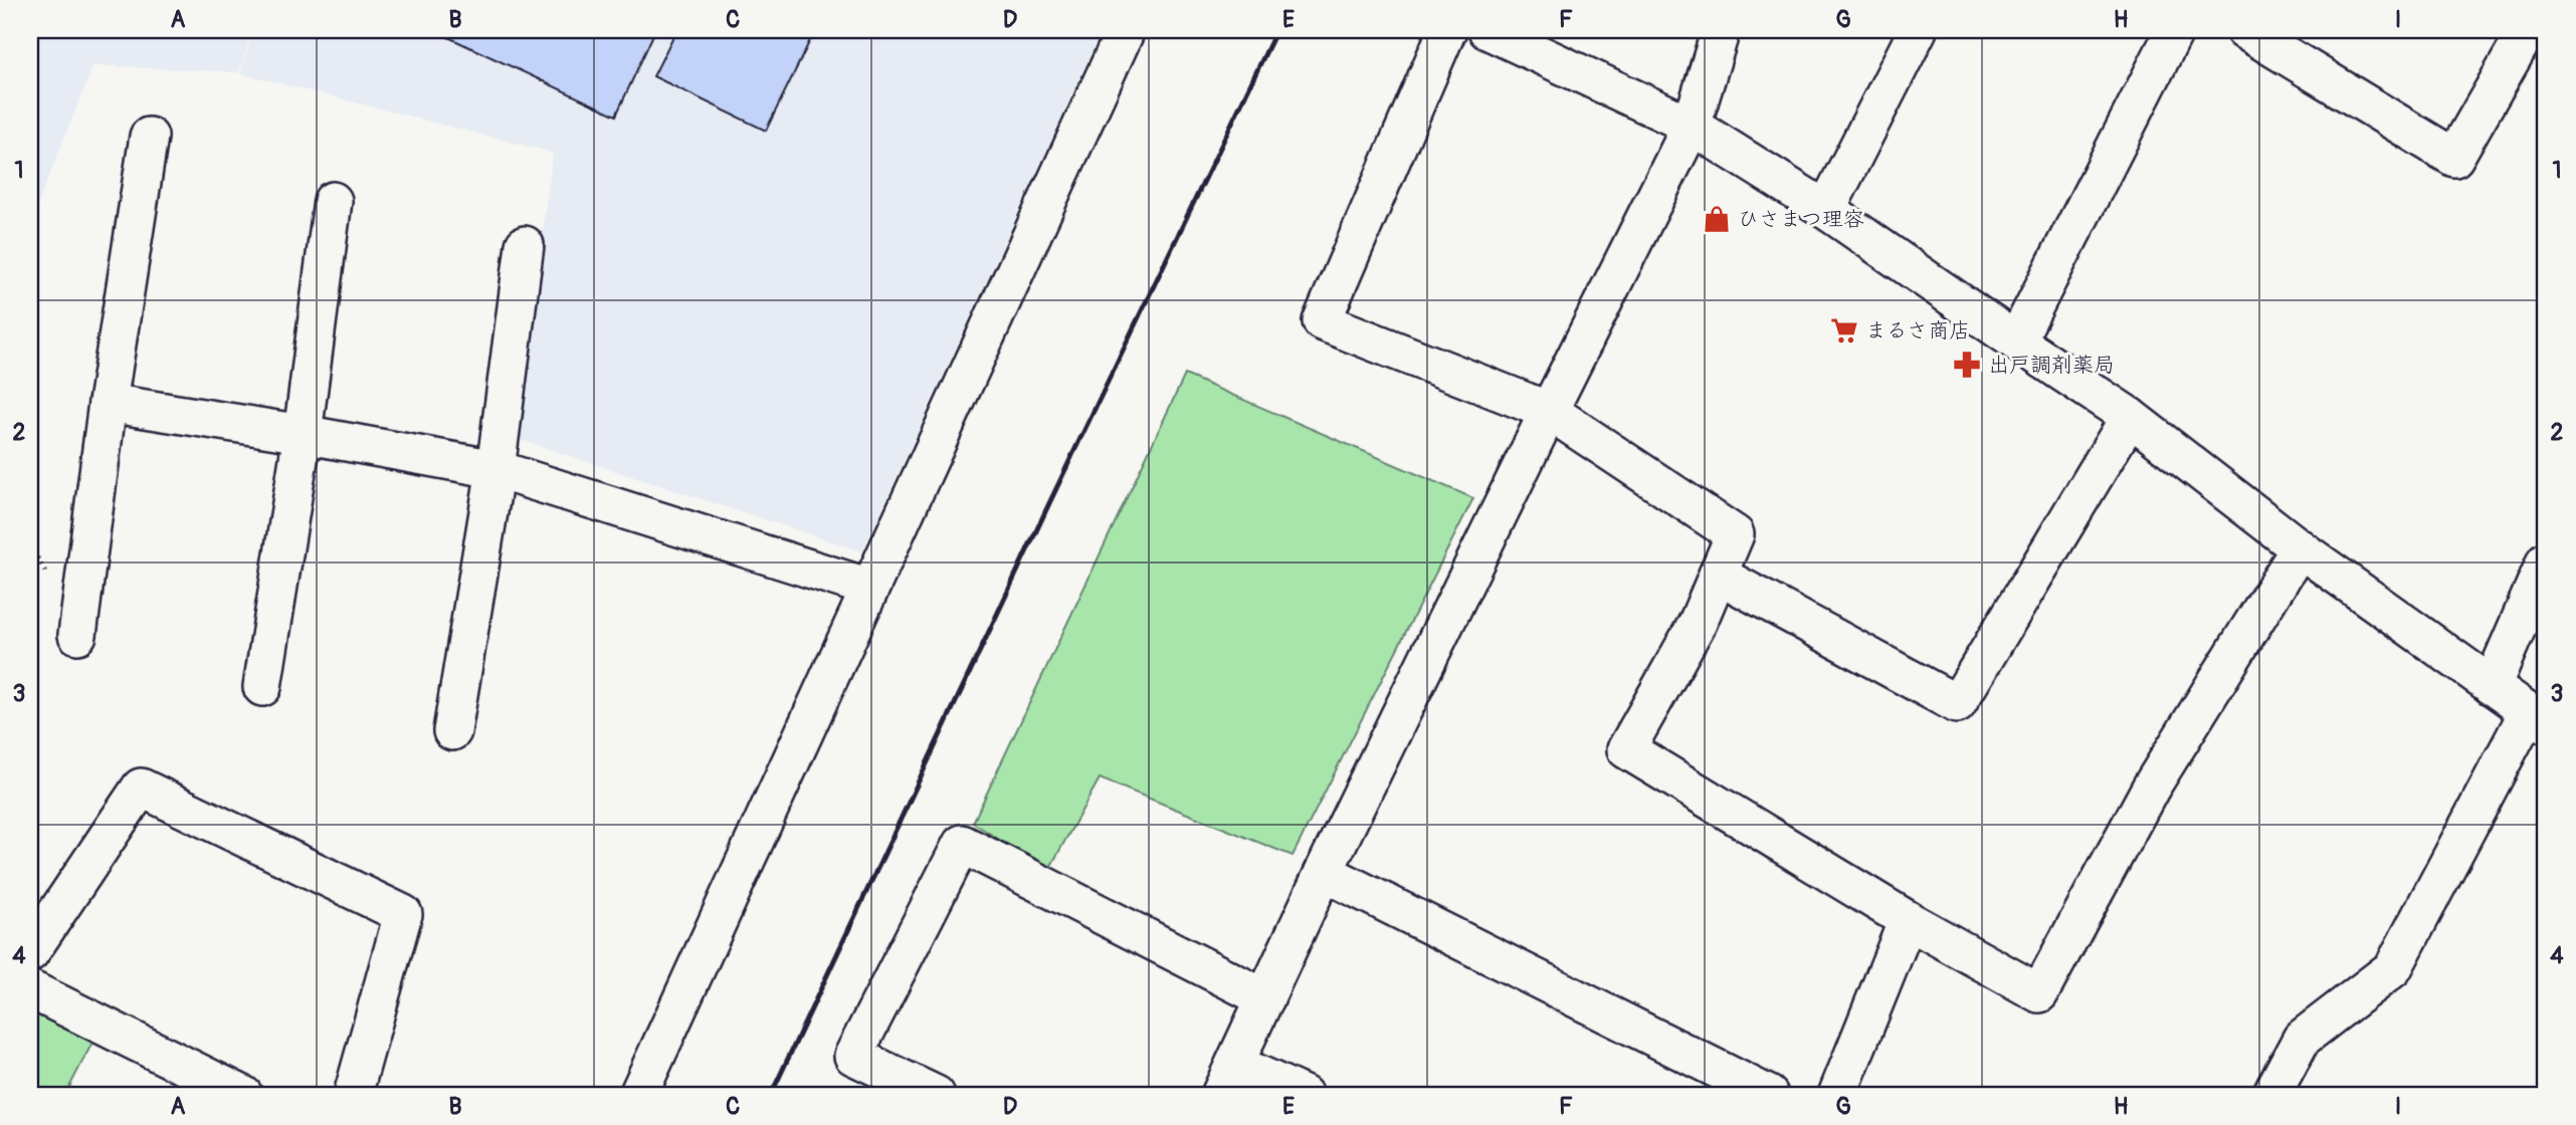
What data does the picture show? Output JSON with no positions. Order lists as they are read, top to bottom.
{
  "places": {
    "shop": ["ひさまつ理容"],
    "supermarket": ["まるさ商店"],
    "pharmacy": ["出戸調剤薬局"]
  },
  "grid": {
    "columns": [
      "A",
      "B",
      "C",
      "D",
      "E",
      "F",
      "G",
      "H",
      "I"
    ],
    "rows": [
      "1",
      "2",
      "3",
      "4"
    ]
  }
}
